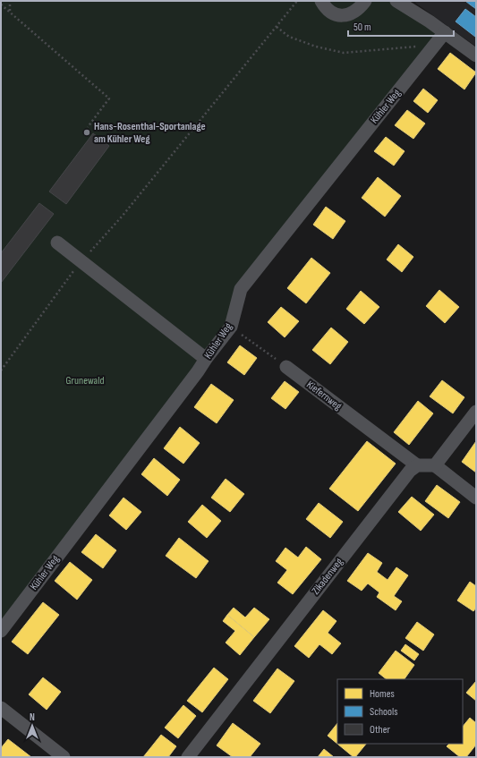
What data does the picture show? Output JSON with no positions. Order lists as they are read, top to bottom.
{
  "streets": {
    "street": ["Kühler Weg", "Kiefernweg", "Zikadenweg"]
  },
  "crossings": [
    ["Kiefernweg", "Zikadenweg"]
  ],
  "parks": ["Grunewald"],
  "places": ["Hans-Rosenthal-Sportanlage am Kühler Weg"],
  "legend": ["Homes", "Schools", "Other"],
  "scale_bar": "50 m",
  "north": "top"
}
